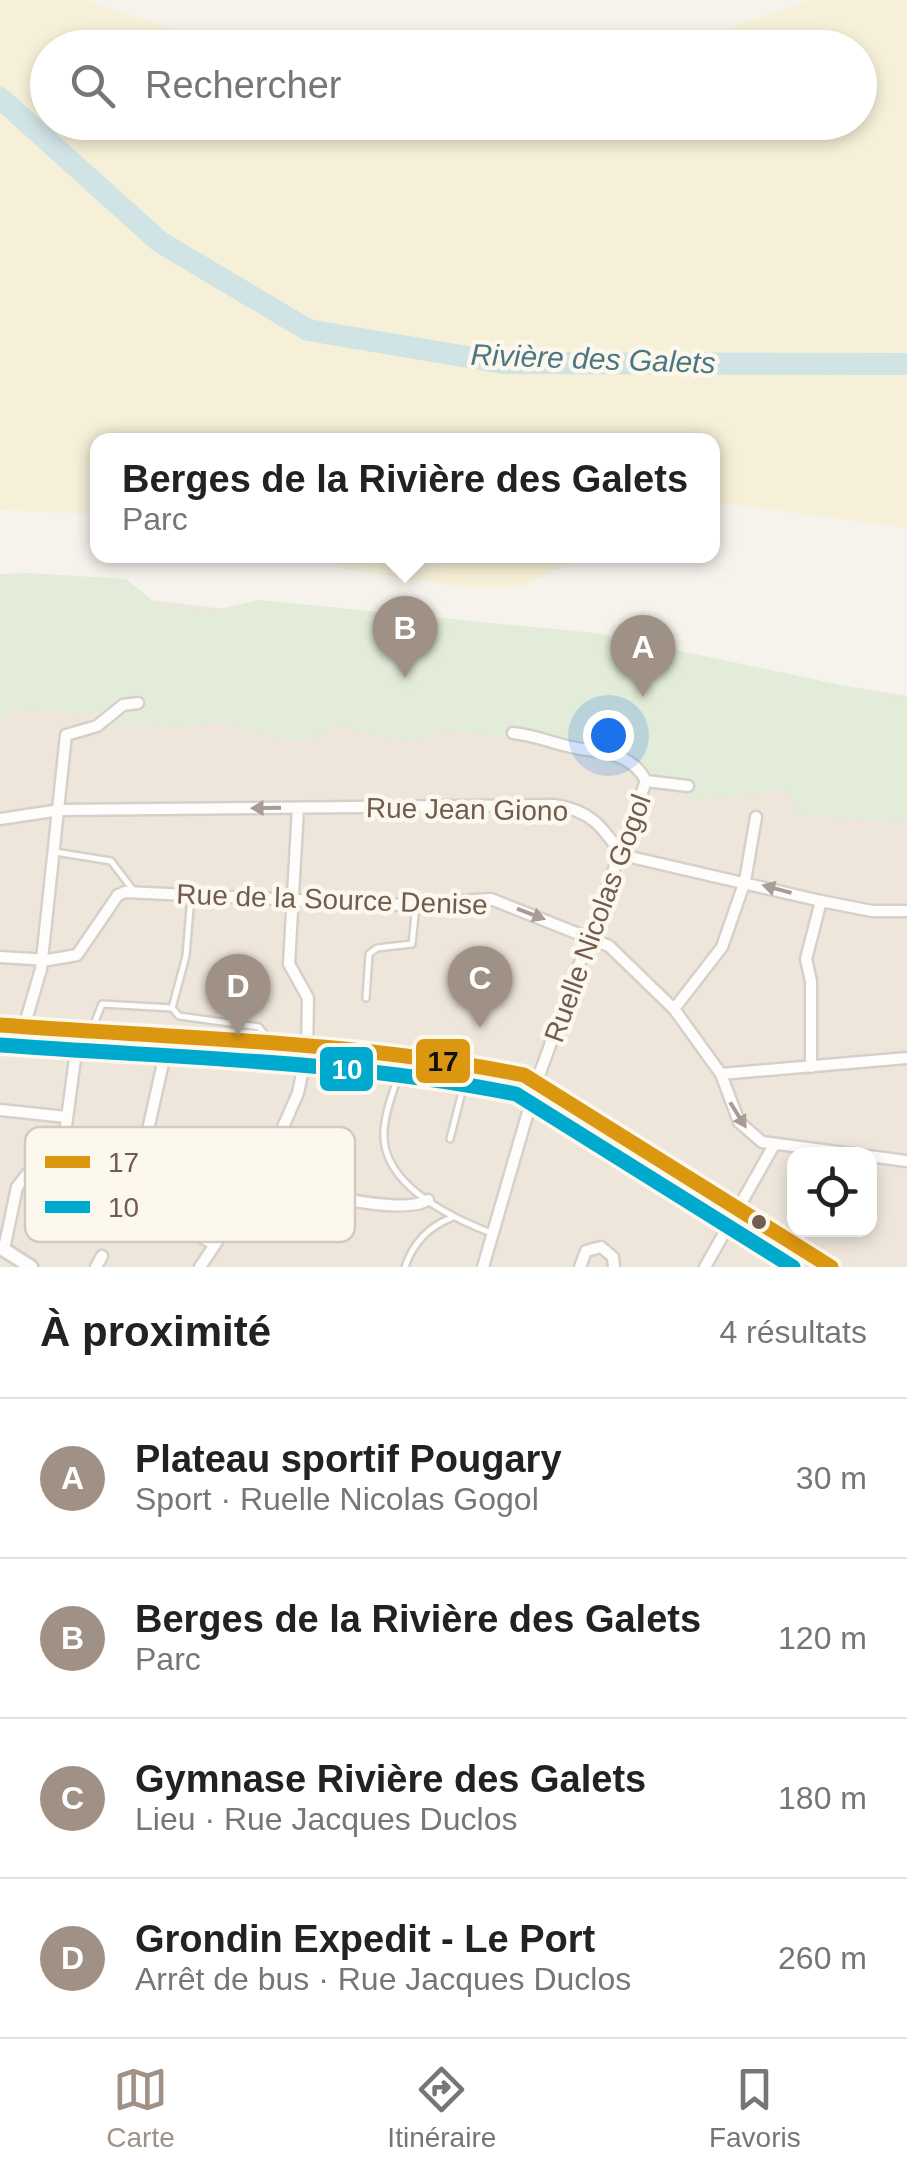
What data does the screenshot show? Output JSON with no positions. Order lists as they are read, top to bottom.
{
  "streets": {
    "street": ["Rue Jean Giono", "Rue de la Source Denise", "Ruelle Nicolas Gogol"]
  },
  "crossings": [
    ["Rue Jean Giono", "Ruelle Nicolas Gogol"],
    ["Rue de la Source Denise", "Ruelle Nicolas Gogol"]
  ],
  "one_way": ["Rue Jean Giono"],
  "water": ["Rivière des Galets"],
  "lines": ["transit line 17", "transit line 10"],
  "legend": ["17", "10"],
  "page": {
    "search": "Rechercher",
    "popup": ["Berges de la Rivière des Galets", "Parc"],
    "pins": [
      "B",
      "A",
      "C",
      "D"
    ],
    "heading": ["À proximité", "4 résultats"],
    "list": [
      {
        "mark": "A",
        "name": "Plateau sportif Pougary",
        "note": "Sport · Ruelle Nicolas Gogol",
        "value": "30 m"
      },
      {
        "mark": "B",
        "name": "Berges de la Rivière des Galets",
        "note": "Parc",
        "value": "120 m"
      },
      {
        "mark": "C",
        "name": "Gymnase Rivière des Galets",
        "note": "Lieu · Rue Jacques Duclos",
        "value": "180 m"
      },
      {
        "mark": "D",
        "name": "Grondin Expedit - Le Port",
        "note": "Arrêt de bus · Rue Jacques Duclos",
        "value": "260 m"
      }
    ],
    "nav": ["Carte", "Itinéraire", "Favoris"]
  }
}
